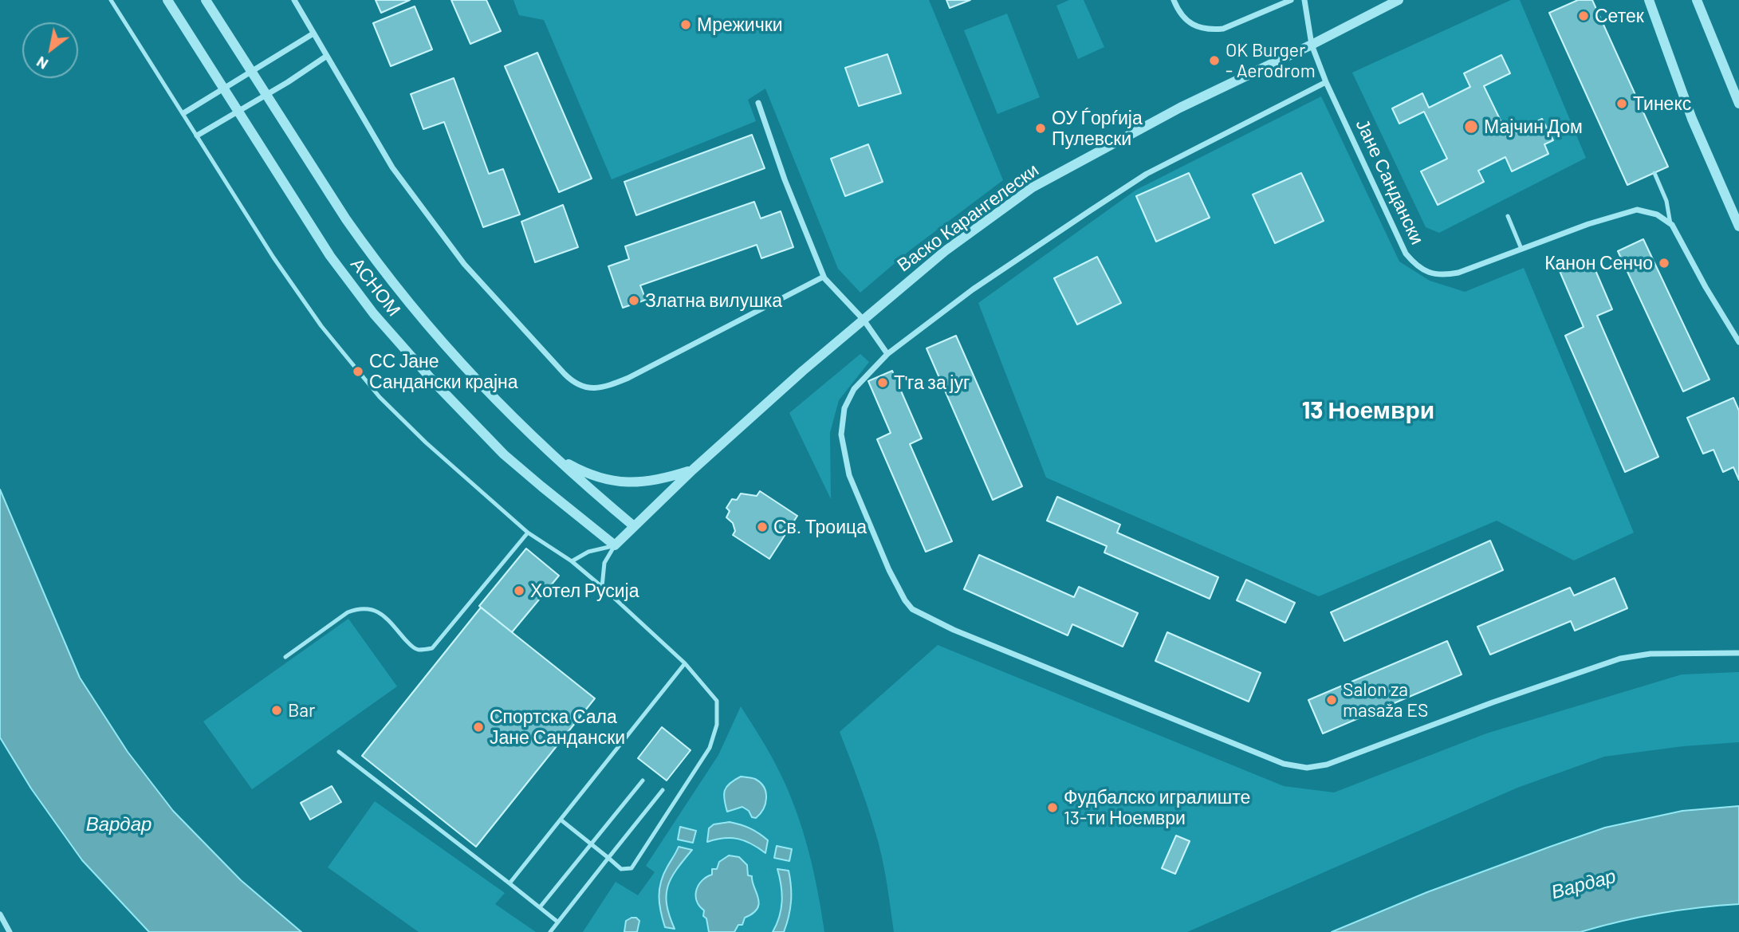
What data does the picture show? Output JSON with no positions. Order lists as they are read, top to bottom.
{
  "streets": {
    "street": ["Јане Сандански", "Васко Карангелески", "АСНОМ"]
  },
  "crossings": [
    ["Јане Сандански", "Васко Карангелески"],
    ["Васко Карангелески", "АСНОМ"]
  ],
  "districts": ["13 Ноември"],
  "water": ["Вардар"],
  "places": [
    "Сетек",
    "Мрежички",
    "OK Burger - Aerodrom",
    "Тинекс",
    "Мајчин Дом",
    "ОУ Ѓорѓија Пулевски",
    "Канон Сенчо",
    "Златна вилушка",
    "СС Јане Сандански крајна",
    "Т'га за југ",
    "Св. Троица",
    "Хотел Русија",
    "Salon za masaža ES",
    "Bar",
    "Спортска Сала Јане Сандански",
    "Фудбалско игралиште 13-ти Ноември"
  ],
  "north": "bottom left"
}
